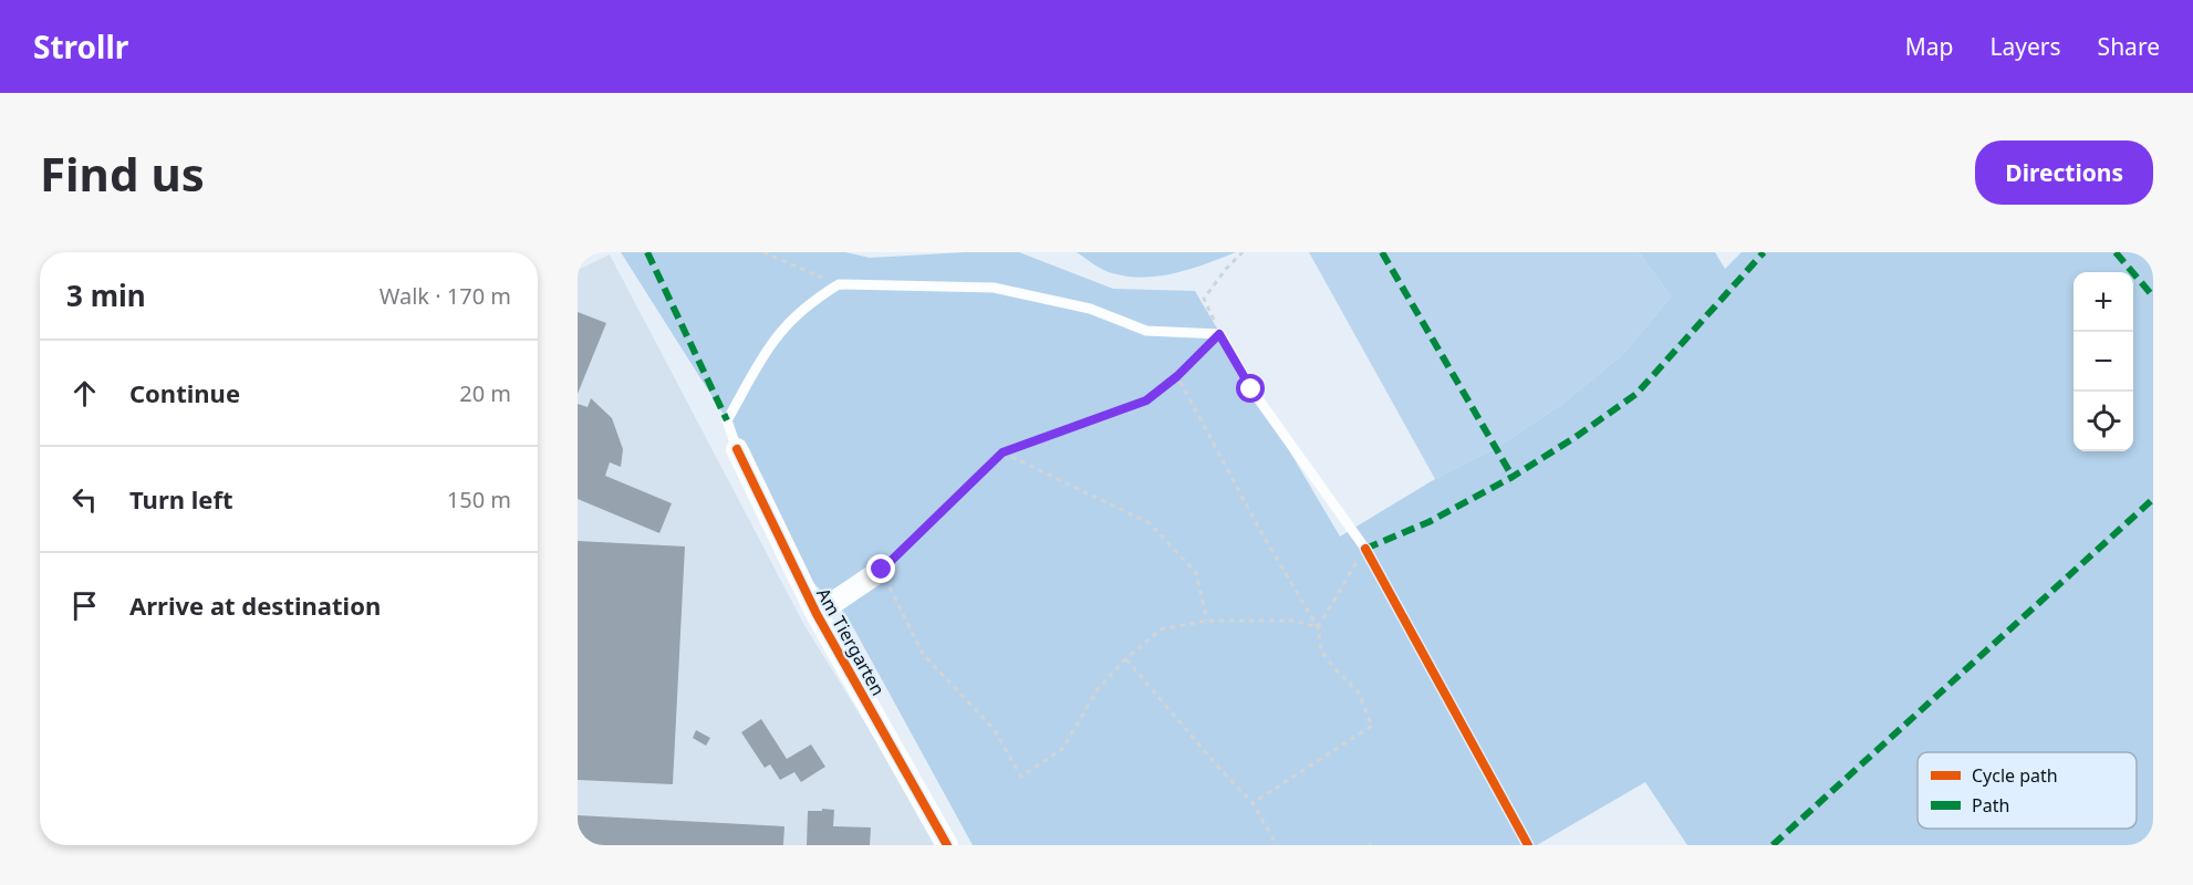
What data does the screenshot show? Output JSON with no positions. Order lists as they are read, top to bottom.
{
  "streets": {
    "street": ["Am Tiergarten"]
  },
  "legend": ["Cycle path", "Path"],
  "page": {
    "header": "Strollr",
    "nav": ["Map", "Layers", "Share"],
    "buttons": "Directions",
    "title": "Find us",
    "heading": ["3 min", "Walk · 170 m"],
    "map_buttons": ["+", "−"],
    "list": [
      ["Continue", "20 m"],
      ["Turn left", "150 m"],
      "Arrive at destination"
    ]
  }
}
